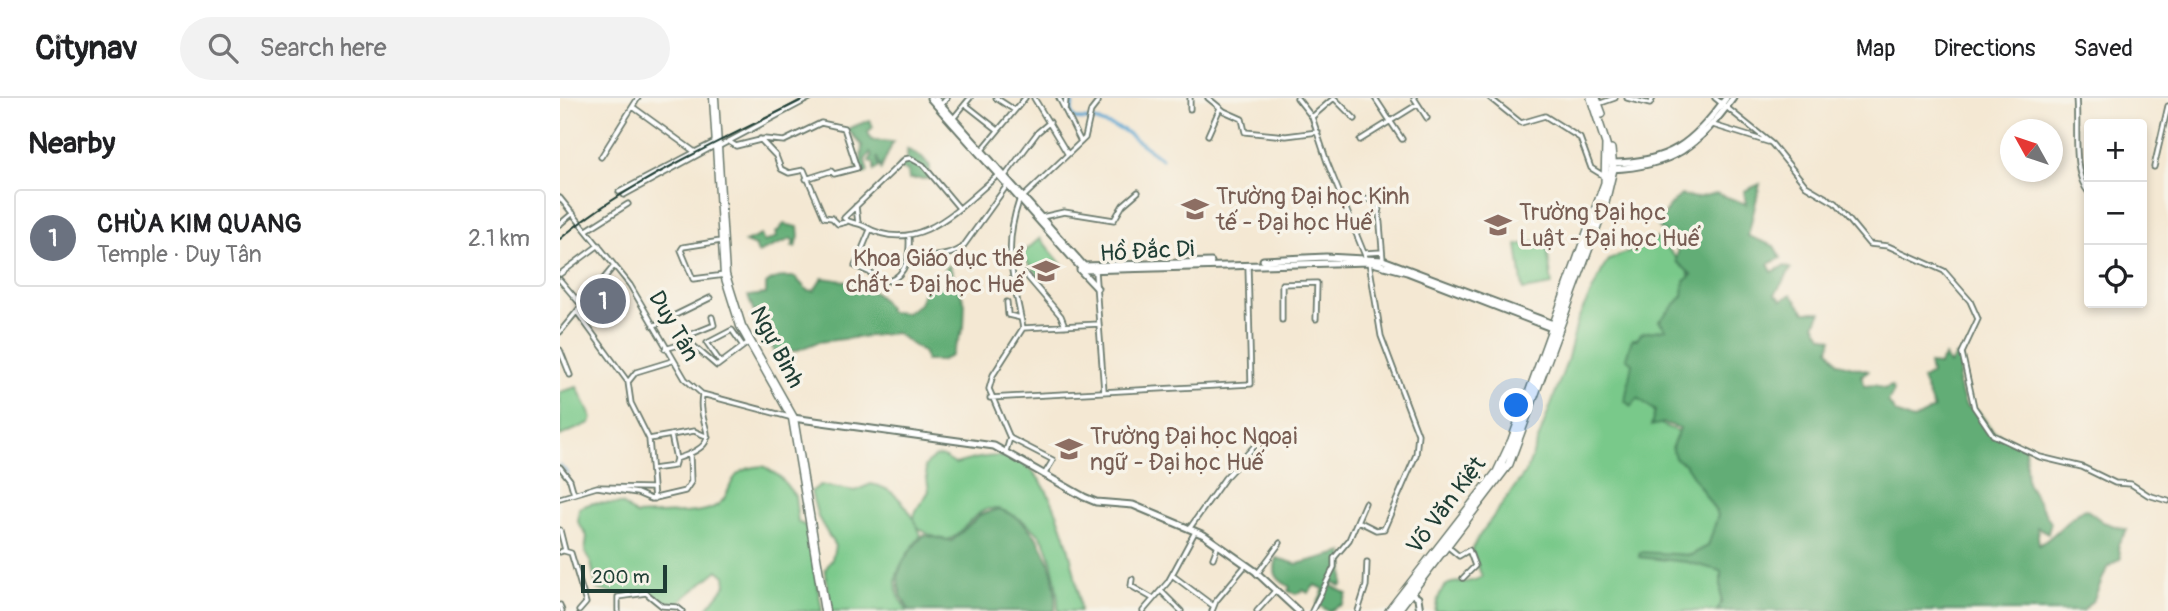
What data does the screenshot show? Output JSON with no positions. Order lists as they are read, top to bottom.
{
  "streets": {
    "highway": ["Ngự Bình"],
    "main road": ["Võ Văn Kiệt"],
    "street": ["Hồ Đắc Di", "Duy Tân"]
  },
  "crossings": [
    ["Hồ Đắc Di", "Võ Văn Kiệt"]
  ],
  "places": {
    "school or university": [
      "Trường Đại học Kinh tế - Đại học Huế",
      "Trường Đại học Luật - Đại học Huế",
      "Khoa Giáo dục thể chất - Đại học Huế",
      "Trường Đại học Ngoại ngữ - Đại học Huế"
    ]
  },
  "scale_bar": "200 m",
  "north": "top left",
  "page": {
    "header": "Citynav",
    "search": "Search here",
    "nav": ["Map", "Directions", "Saved"],
    "heading": "Nearby",
    "map_buttons": ["+", "−"],
    "list": [
      {
        "mark": "1",
        "name": "CHÙA KIM QUANG",
        "note": "Temple · Duy Tân",
        "value": "2.1 km"
      }
    ],
    "pins": "1",
    "scale": "200 m"
  }
}
